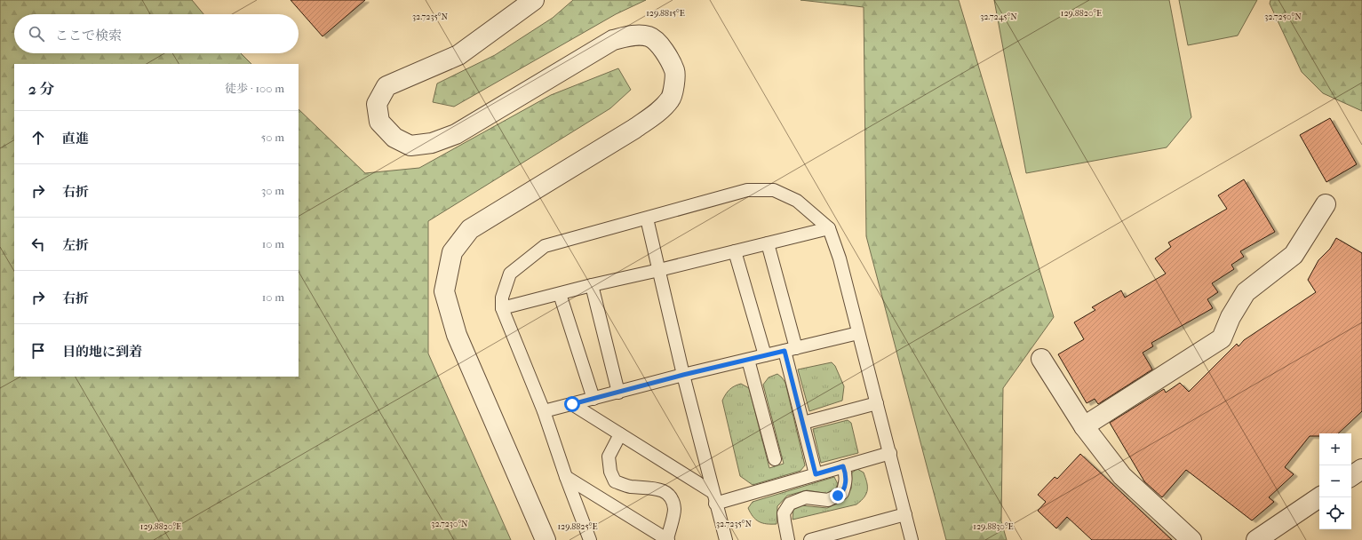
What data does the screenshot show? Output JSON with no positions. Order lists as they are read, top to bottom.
{
  "page": {
    "search": "ここで検索",
    "heading": ["2 分", "徒歩 · 100 m"],
    "list": [
      ["直進", "50 m"],
      ["右折", "30 m"],
      ["左折", "10 m"],
      ["右折", "10 m"],
      "目的地に到着"
    ],
    "map_buttons": ["+", "−"]
  },
  "coordinates": [
    "129.8815°E",
    "129.8820°E",
    "32.7235°N",
    "32.7245°N",
    "32.7250°N",
    "32.7230°N",
    "129.8825°E",
    "129.8830°E"
  ]
}
